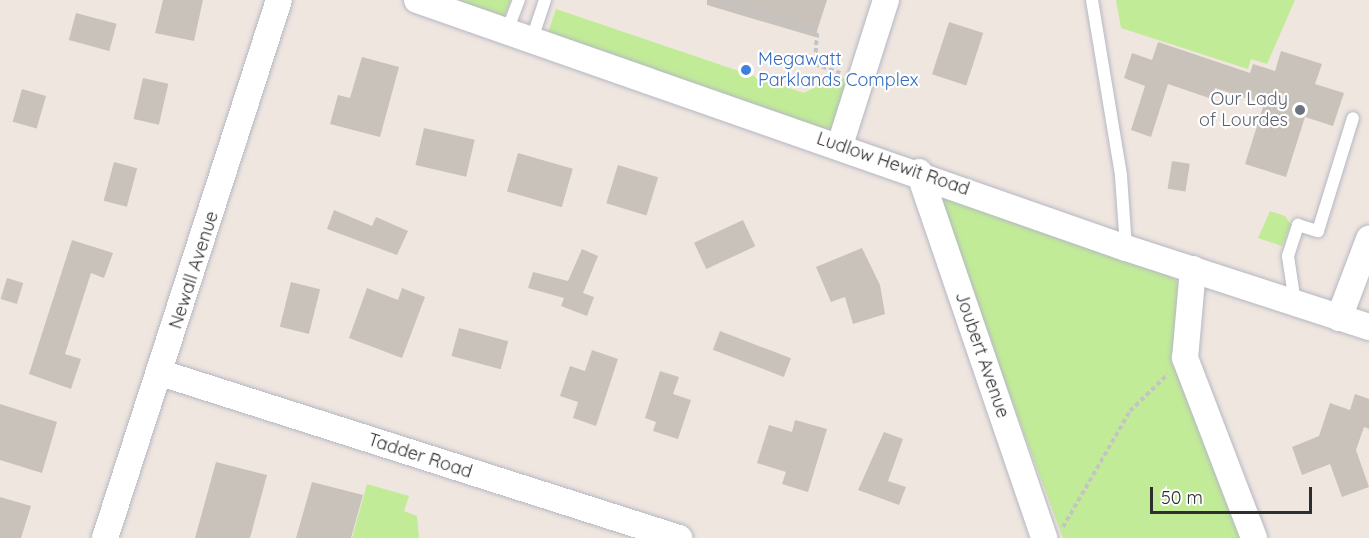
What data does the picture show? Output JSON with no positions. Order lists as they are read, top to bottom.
{
  "streets": {
    "street": [
      "Ludlow Hewit Road",
      "Newall Avenue",
      "Joubert Avenue",
      "Tadder Road"
    ]
  },
  "crossings": [
    ["Ludlow Hewit Road", "Joubert Avenue"],
    ["Newall Avenue", "Tadder Road"]
  ],
  "places": ["Megawatt Parklands Complex", "Our Lady of Lourdes"],
  "scale_bar": "50 m"
}
